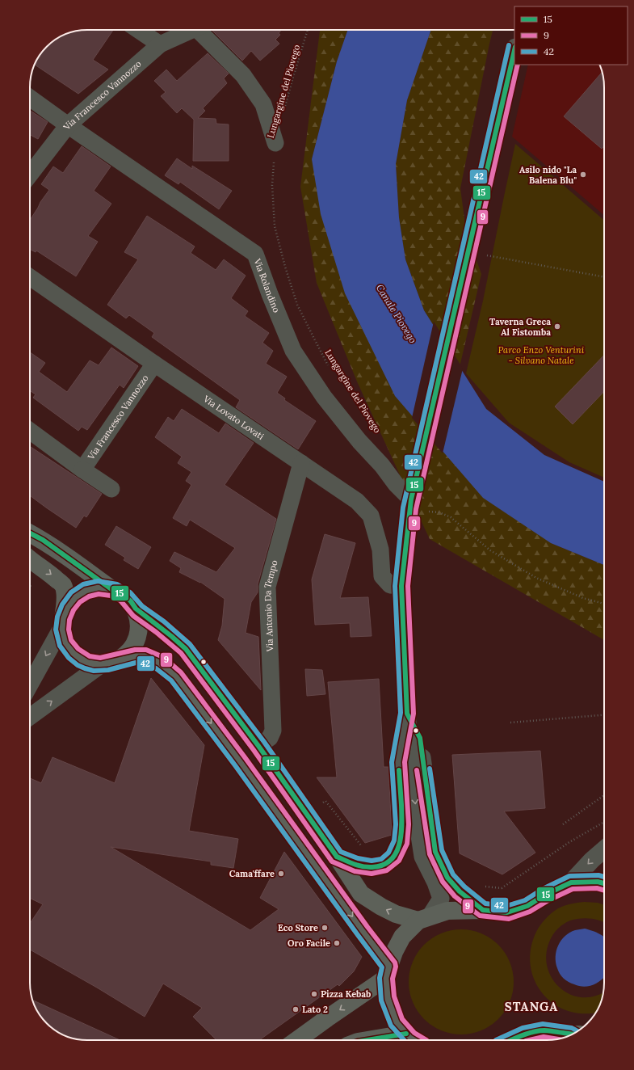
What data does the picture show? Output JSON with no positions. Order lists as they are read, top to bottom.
{
  "streets": {
    "street": [
      "Via Francesco Vannozzo",
      "Via Rolandino",
      "Via Lovato Lovati",
      "Via Antonio Da Tempo"
    ],
    "path": ["Lungargine del Piovego"]
  },
  "crossings": [
    ["Lungargine del Piovego", "Via Francesco Vannozzo"],
    ["Via Francesco Vannozzo", "Via Rolandino"],
    ["Via Francesco Vannozzo", "Via Lovato Lovati"],
    ["Via Lovato Lovati", "Via Antonio Da Tempo"]
  ],
  "districts": ["STANGA"],
  "water": ["Canale Piovego"],
  "parks": ["Parco Enzo Venturini - Silvano Natale"],
  "places": [
    "Asilo nido \"La Balena Blu\"",
    "Taverna Greca Al Fistomba",
    "Cama'ffare",
    "Eco Store",
    "Oro Facile",
    "Pizza Kebab",
    "Lato 2"
  ],
  "lines": ["transit line 42", "transit line 15", "transit line 9"],
  "legend": ["15", "9", "42"]
}
